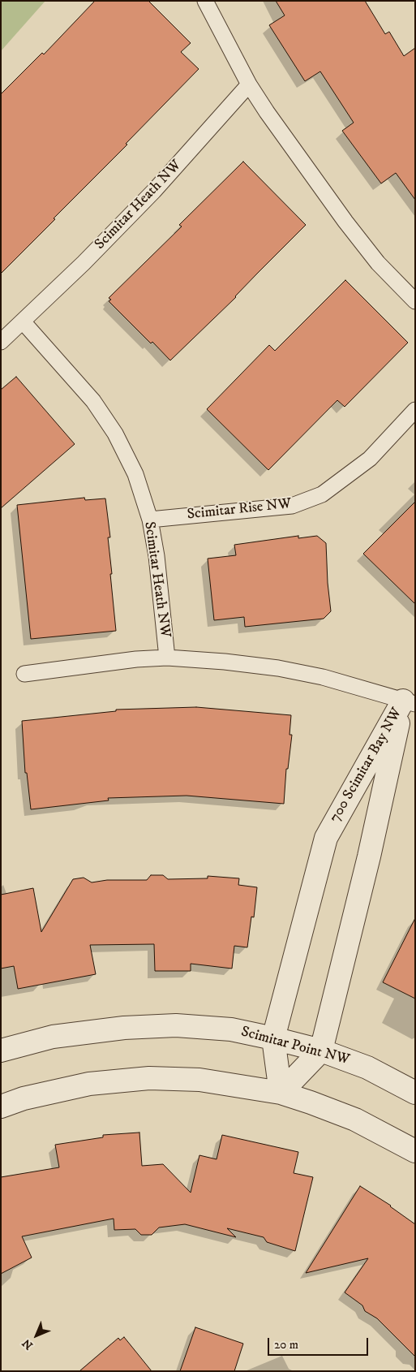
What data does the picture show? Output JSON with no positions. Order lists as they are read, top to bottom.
{
  "streets": {
    "street": ["700 Scimitar Bay NW", "Scimitar Point NW"],
    "lane": ["Scimitar Heath NW", "Scimitar Rise NW"]
  },
  "crossings": [
    ["Scimitar Heath NW", "Scimitar Rise NW"],
    ["Scimitar Heath NW", "700 Scimitar Bay NW"],
    ["700 Scimitar Bay NW", "Scimitar Point NW"]
  ],
  "scale_bar": "20 m",
  "north": "bottom left"
}
